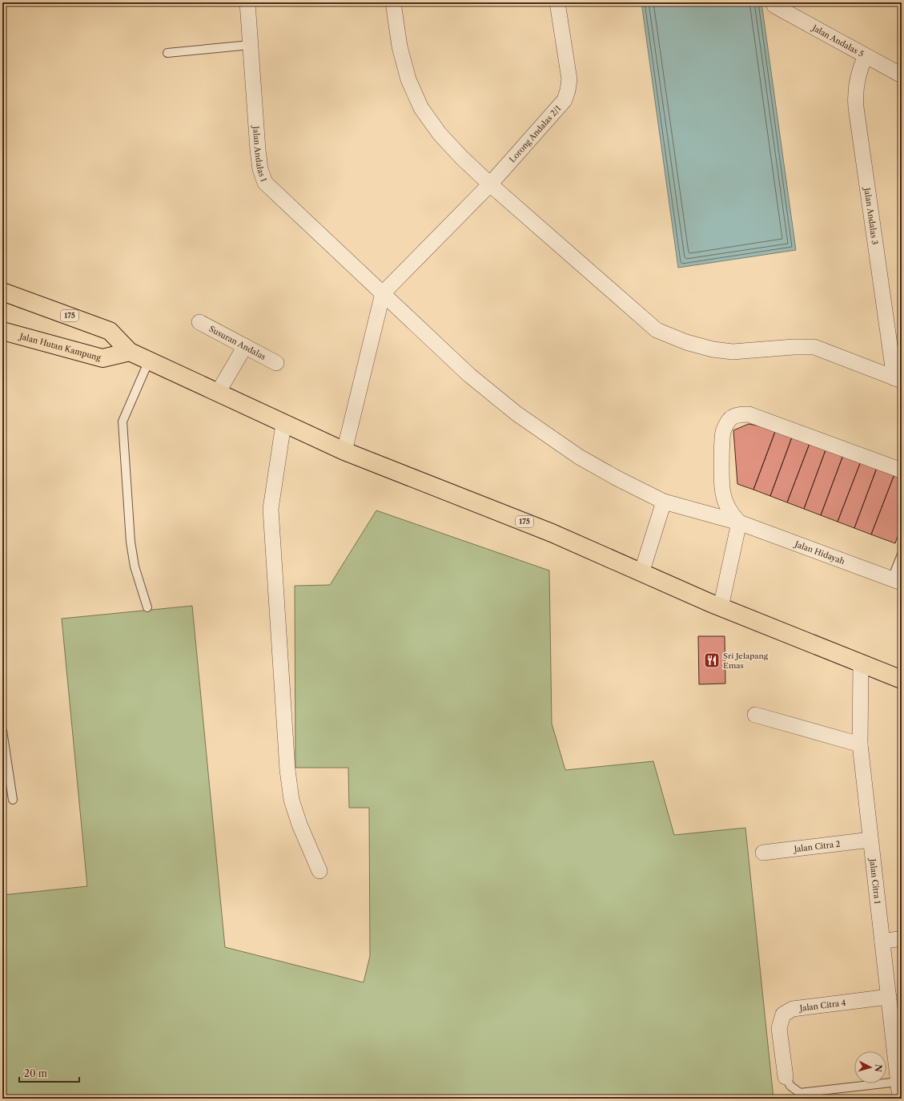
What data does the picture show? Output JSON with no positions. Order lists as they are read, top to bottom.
{
  "streets": {
    "main road": ["175", "Jalan Hutan Kampung"],
    "street": [
      "Jalan Andalas 5",
      "Lorong Andalas 2/1",
      "Jalan Andalas 1",
      "Jalan Andalas 3",
      "Susuran Andalas",
      "Jalan Hidayah",
      "Jalan Citra 2",
      "Jalan Citra 1",
      "Jalan Citra 4"
    ]
  },
  "crossings": [
    ["Jalan Andalas 5", "Jalan Andalas 3"],
    ["Lorong Andalas 2/1", "Jalan Andalas 1"],
    ["Jalan Andalas 1", "Jalan Hidayah"],
    ["175", "Jalan Hutan Kampung"],
    ["175", "Jalan Citra 1"],
    ["Jalan Citra 2", "Jalan Citra 1"],
    ["Jalan Citra 1", "Jalan Citra 4"]
  ],
  "places": {
    "restaurant": ["Sri Jelapang Emas"]
  },
  "scale_bar": "20 m",
  "north": "right"
}
